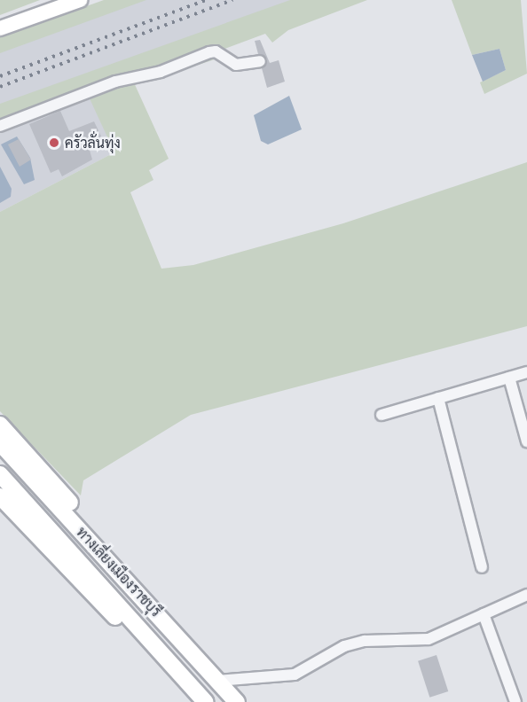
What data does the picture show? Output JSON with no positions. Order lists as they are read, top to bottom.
{
  "streets": {
    "main road": ["ทางเลี่ยงเมืองราชบุรี"]
  },
  "places": ["ครัวลั่นทุ่ง"]
}
